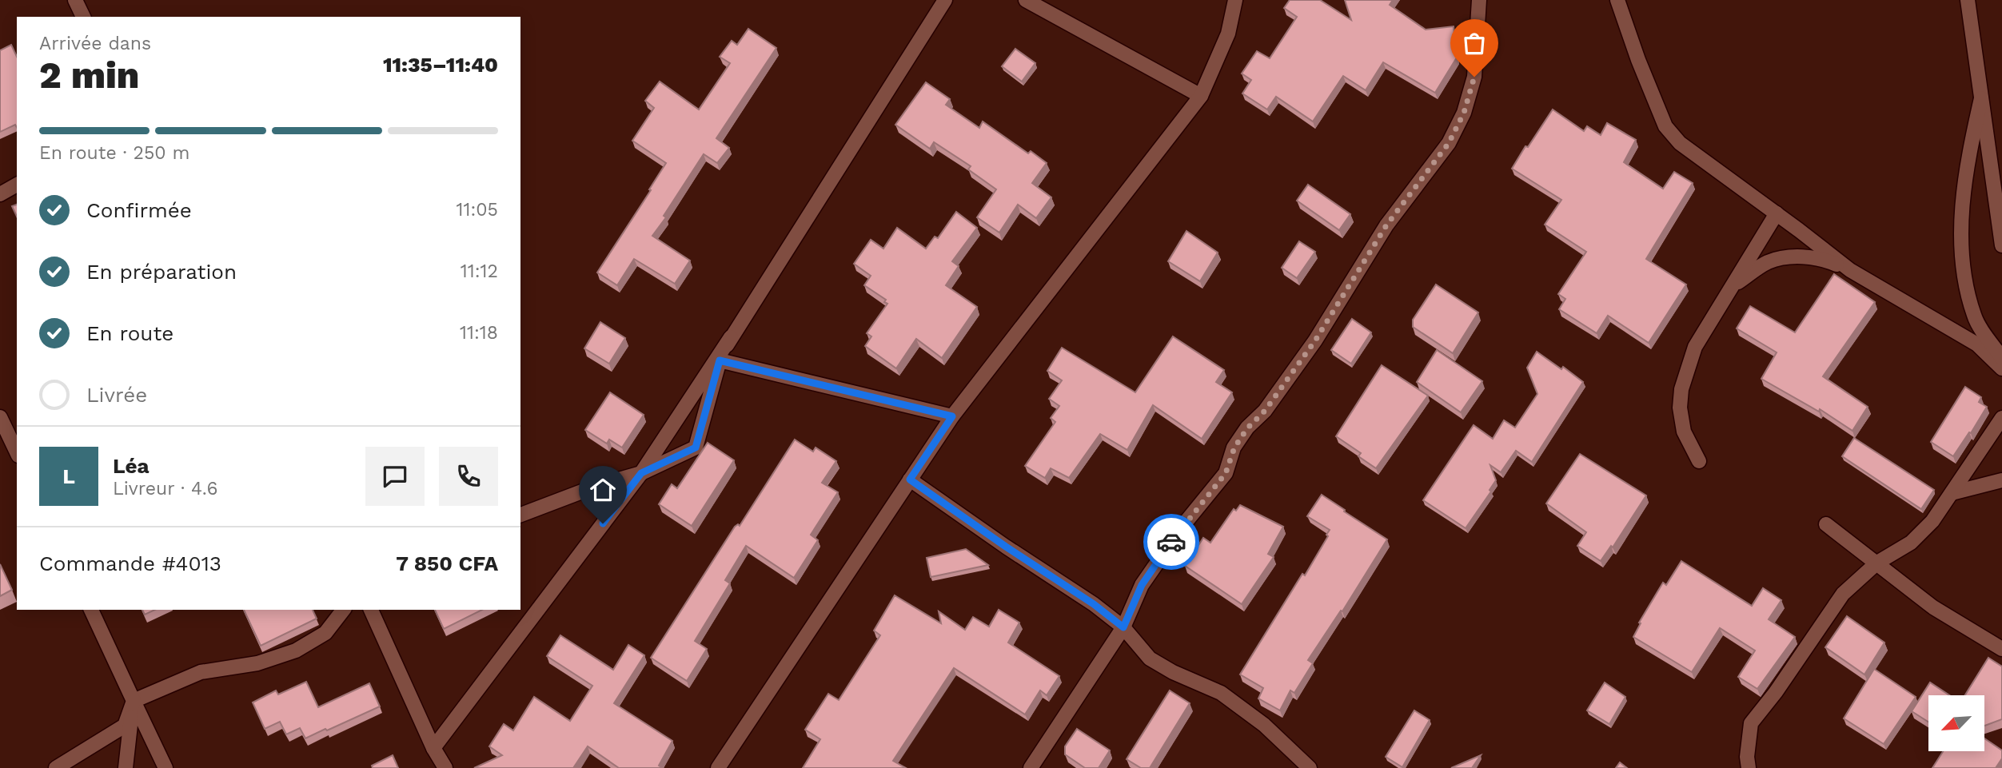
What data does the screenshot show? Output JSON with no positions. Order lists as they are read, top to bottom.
{
  "north": "bottom left",
  "page": {
    "heading": ["2 min", "Arrivée dans", "11:35–11:40"],
    "panel": [
      "Léa",
      "Livreur · 4.6",
      "Commande #4013",
      "7 850 CFA"
    ],
    "bar": "En route · 250 m",
    "list": [
      ["Confirmée", "11:05"],
      ["En préparation", "11:12"],
      ["En route", "11:18"],
      "Livrée"
    ],
    "round": "L"
  }
}
